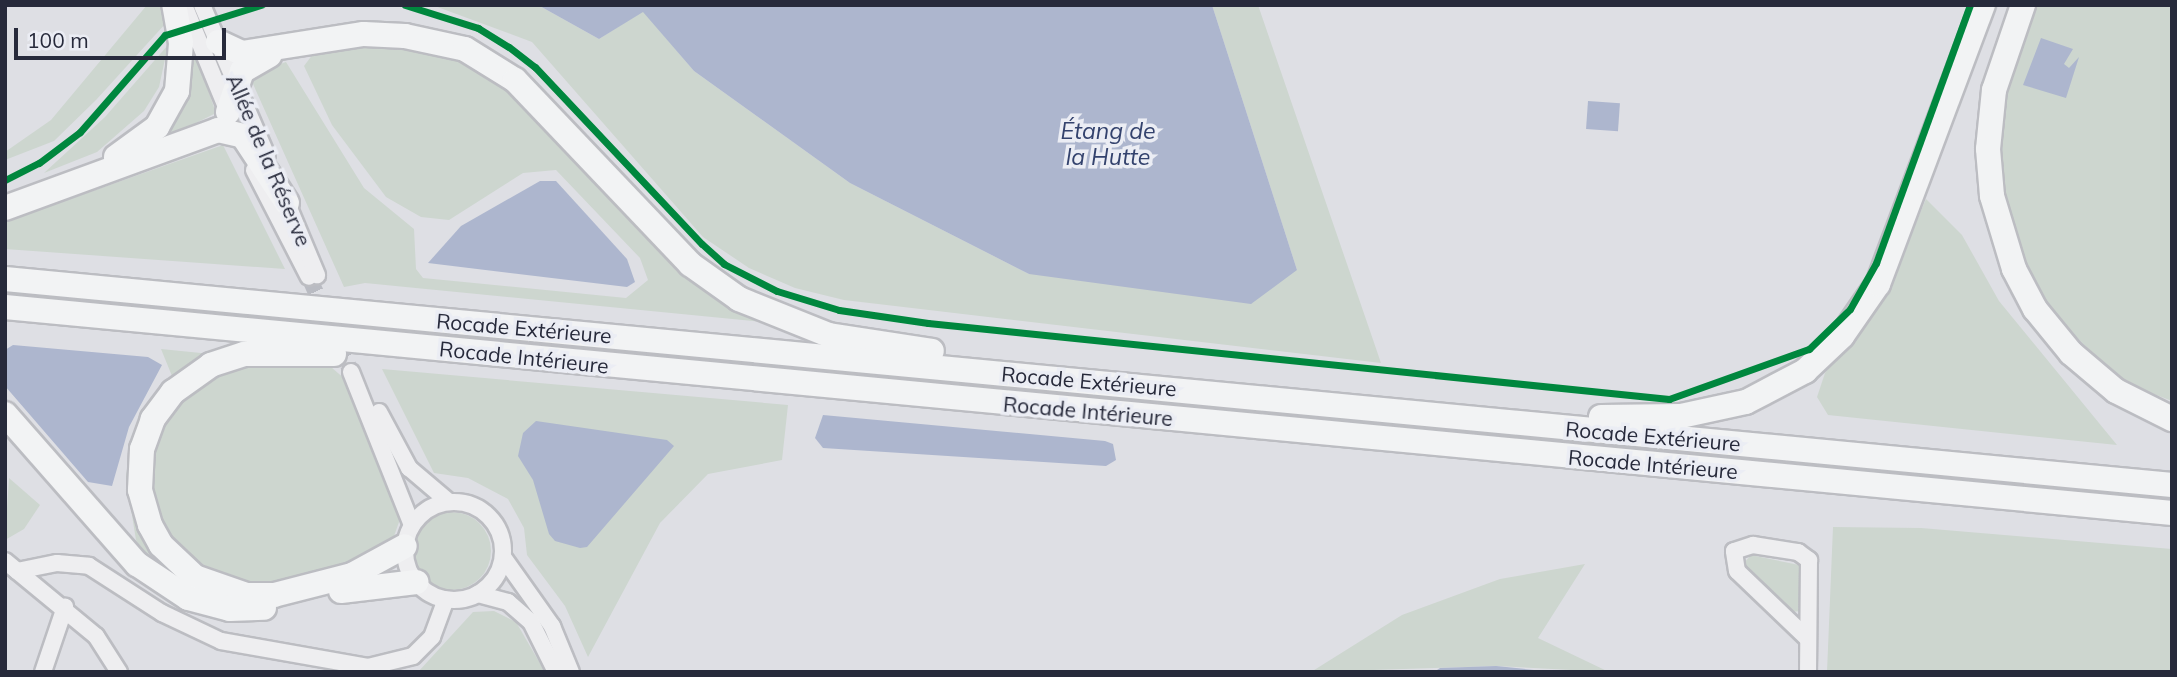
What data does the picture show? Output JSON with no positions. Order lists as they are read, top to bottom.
{
  "streets": {
    "highway": ["Rocade Extérieure", "Rocade Intérieure"],
    "street": ["Allée de la Réserve"]
  },
  "water": ["Étang de la Hutte"],
  "scale_bar": "100 m"
}
